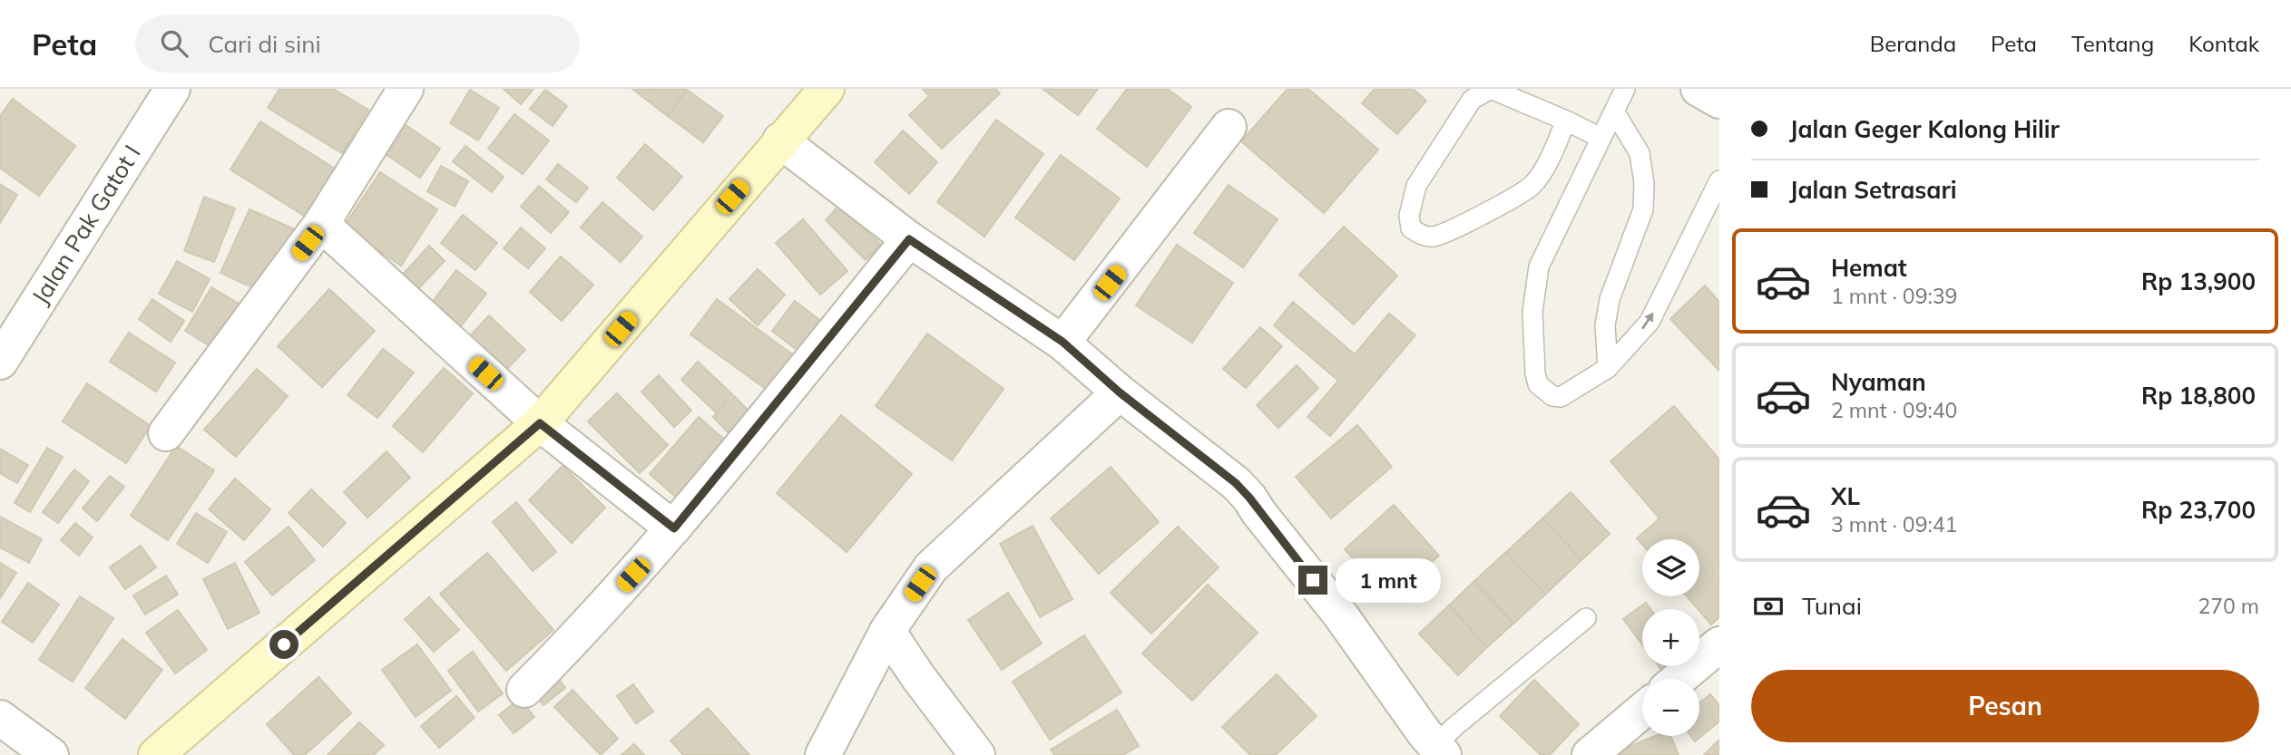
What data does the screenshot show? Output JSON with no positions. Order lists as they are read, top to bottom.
{
  "streets": {
    "street": ["Jalan Pak Gatot I"]
  },
  "page": {
    "header": "Peta",
    "search": "Cari di sini",
    "nav": [
      "Beranda",
      "Peta",
      "Tentang",
      "Kontak"
    ],
    "banner": ["Jalan Geger Kalong Hilir", "Jalan Setrasari"],
    "list": [
      {
        "name": "Hemat",
        "note": "1 mnt · 09:39",
        "value": "Rp 13,900"
      },
      {
        "name": "Nyaman",
        "note": "2 mnt · 09:40",
        "value": "Rp 18,800"
      },
      {
        "name": "XL",
        "note": "3 mnt · 09:41",
        "value": "Rp 23,700"
      }
    ],
    "map_buttons": ["+", "−"],
    "bubble": "1 mnt",
    "pay": ["Tunai", "270 m"],
    "buttons": "Pesan"
  }
}
